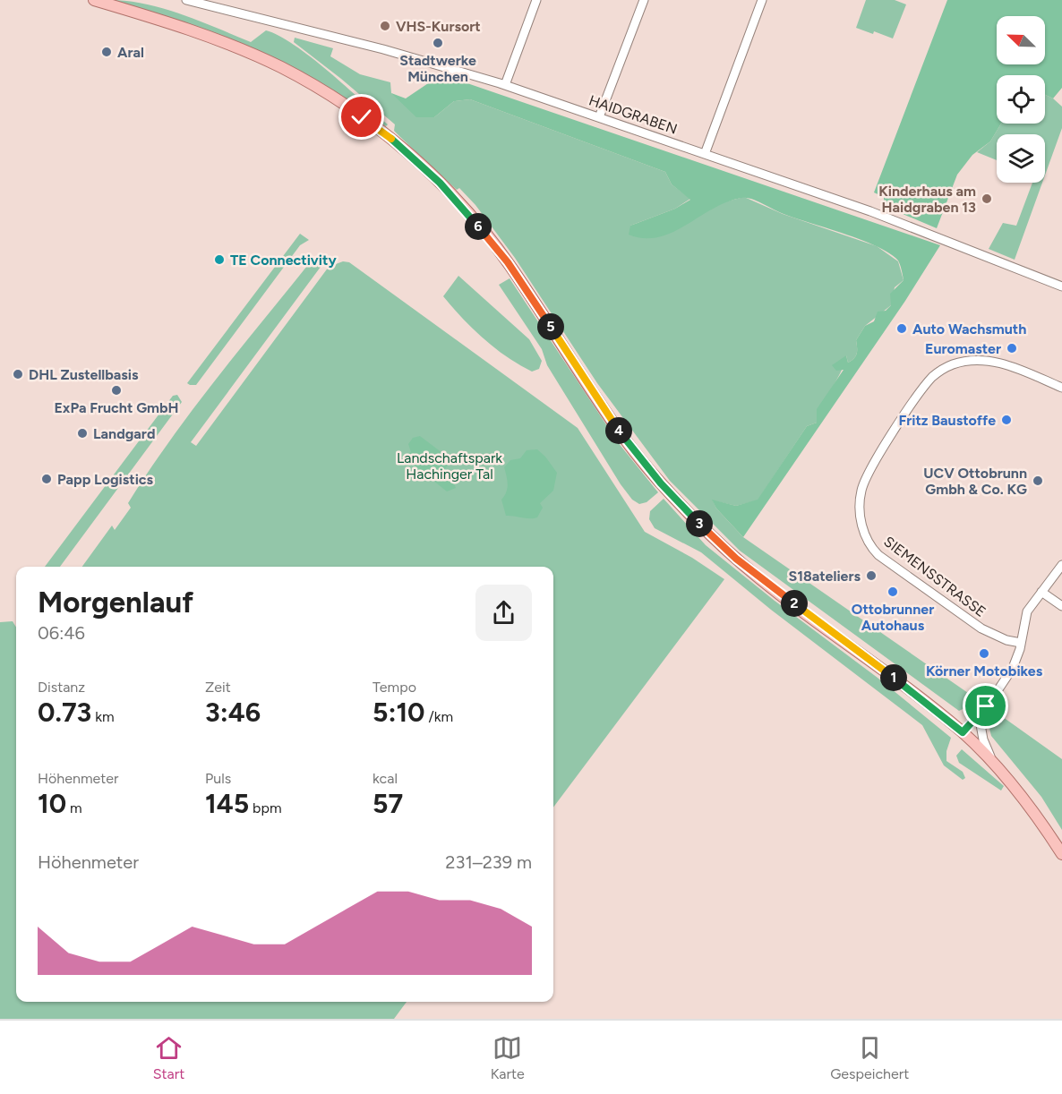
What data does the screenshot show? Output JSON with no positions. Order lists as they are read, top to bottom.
{
  "streets": {
    "street": ["HAIDGRABEN", "SIEMENSSTRASSE"]
  },
  "parks": ["Landschaftspark Hachinger Tal"],
  "places": [
    "VHS-Kursort",
    "Stadtwerke München",
    "Aral",
    "Kinderhaus am Haidgraben 13",
    "TE Connectivity",
    "Auto Wachsmuth",
    "Euromaster",
    "DHL Zustellbasis",
    "ExPa Frucht GmbH",
    "Fritz Baustoffe",
    "Landgard",
    "Papp Logistics",
    "UCV Ottobrunn Gmbh & Co. KG",
    "S18ateliers",
    "Ottobrunner Autohaus",
    "Körner Motobikes"
  ],
  "north": "top left",
  "page": {
    "pins": [
      "6",
      "5",
      "4",
      "3",
      "2",
      "1"
    ],
    "heading": ["Morgenlauf", "06:46"],
    "stats": [
      ["Distanz", "0.73 km"],
      ["Zeit", "3:46"],
      ["Tempo", "5:10 /km"],
      ["Höhenmeter", "10 m"],
      ["Puls", "145 bpm"],
      ["kcal", "57"]
    ],
    "chart": ["Höhenmeter", "231–239 m"],
    "tabs": ["Start", "Karte", "Gespeichert"]
  }
}
